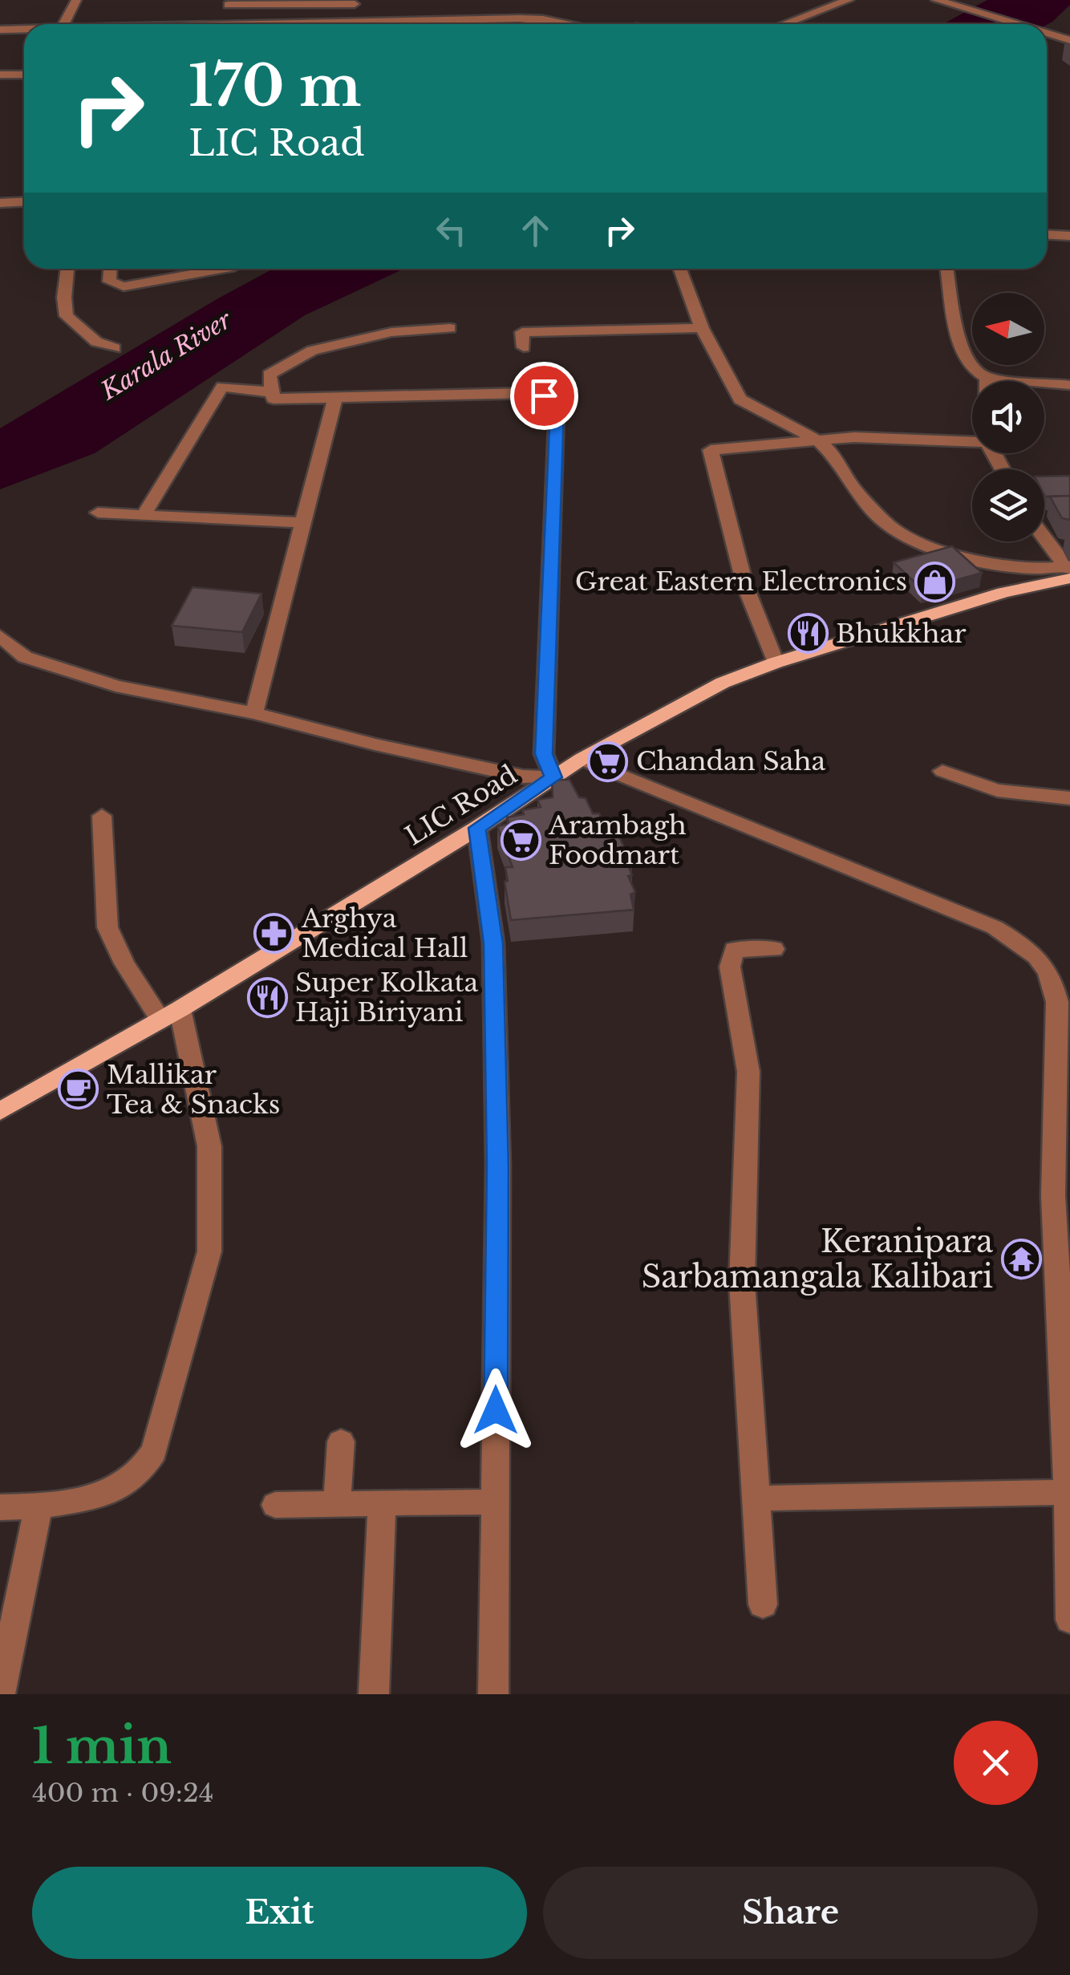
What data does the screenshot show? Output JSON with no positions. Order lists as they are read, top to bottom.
{
  "streets": {
    "main road": ["LIC Road"]
  },
  "water": ["Karala River"],
  "places": {
    "shop": ["Great Eastern Electronics"],
    "restaurant": ["Bhukkhar", "Super Kolkata Haji Biriyani"],
    "supermarket": ["Chandan Saha", "Arambagh Foodmart"],
    "pharmacy": ["Arghya Medical Hall"],
    "cafe": ["Mallikar Tea & Snacks"],
    "temple": ["Keranipara Sarbamangala Kalibari"]
  },
  "north": "left",
  "page": {
    "turn": ["170 m", "LIC Road"],
    "heading": ["1 min", "400 m · 09:24"],
    "buttons": ["Exit", "Share"]
  }
}
